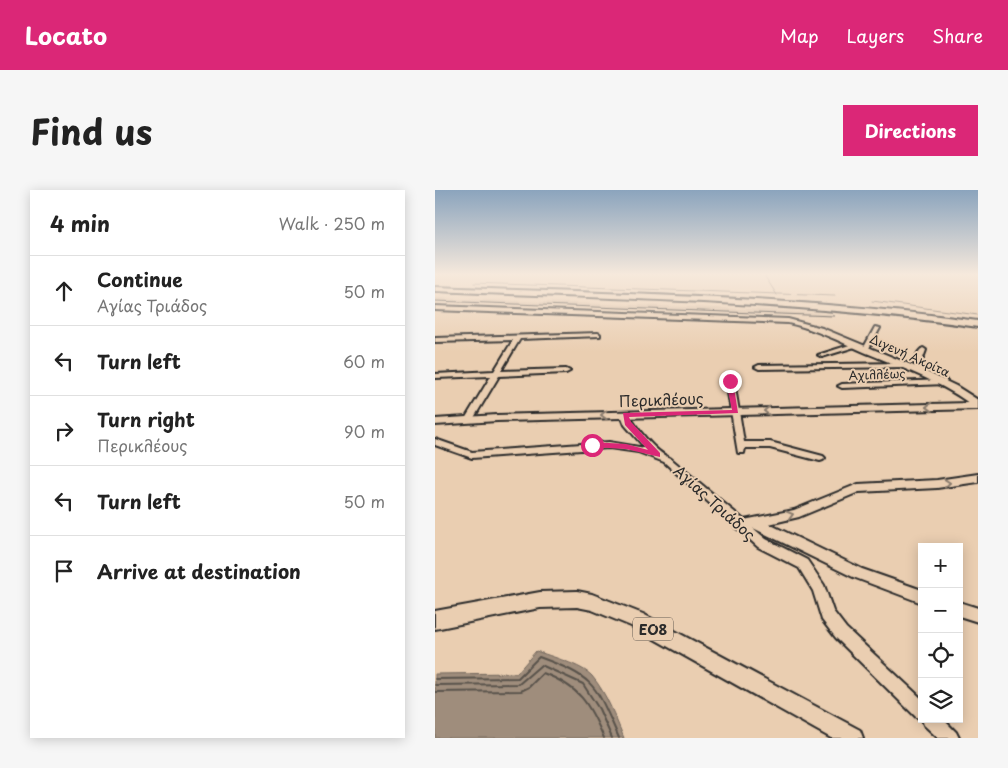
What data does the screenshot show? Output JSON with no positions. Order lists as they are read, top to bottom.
{
  "streets": {
    "main road": ["Διγενή Ακρίτα", "Περικλέους", "ΕΟ8"],
    "street": ["Αχιλλέως", "Αγίας Τριάδος"]
  },
  "crossings": [
    ["Διγενή Ακρίτα", "Αχιλλέως"],
    ["Διγενή Ακρίτα", "Περικλέους"]
  ],
  "one_way": ["Περικλέους"],
  "page": {
    "header": "Locato",
    "nav": ["Map", "Layers", "Share"],
    "title": "Find us",
    "buttons": "Directions",
    "heading": ["4 min", "Walk · 250 m"],
    "list": [
      ["Continue", "Αγίας Τριάδος", "50 m"],
      ["Turn left", "60 m"],
      ["Turn right", "Περικλέους", "90 m"],
      ["Turn left", "50 m"],
      "Arrive at destination"
    ],
    "map_buttons": ["+", "−"]
  }
}
